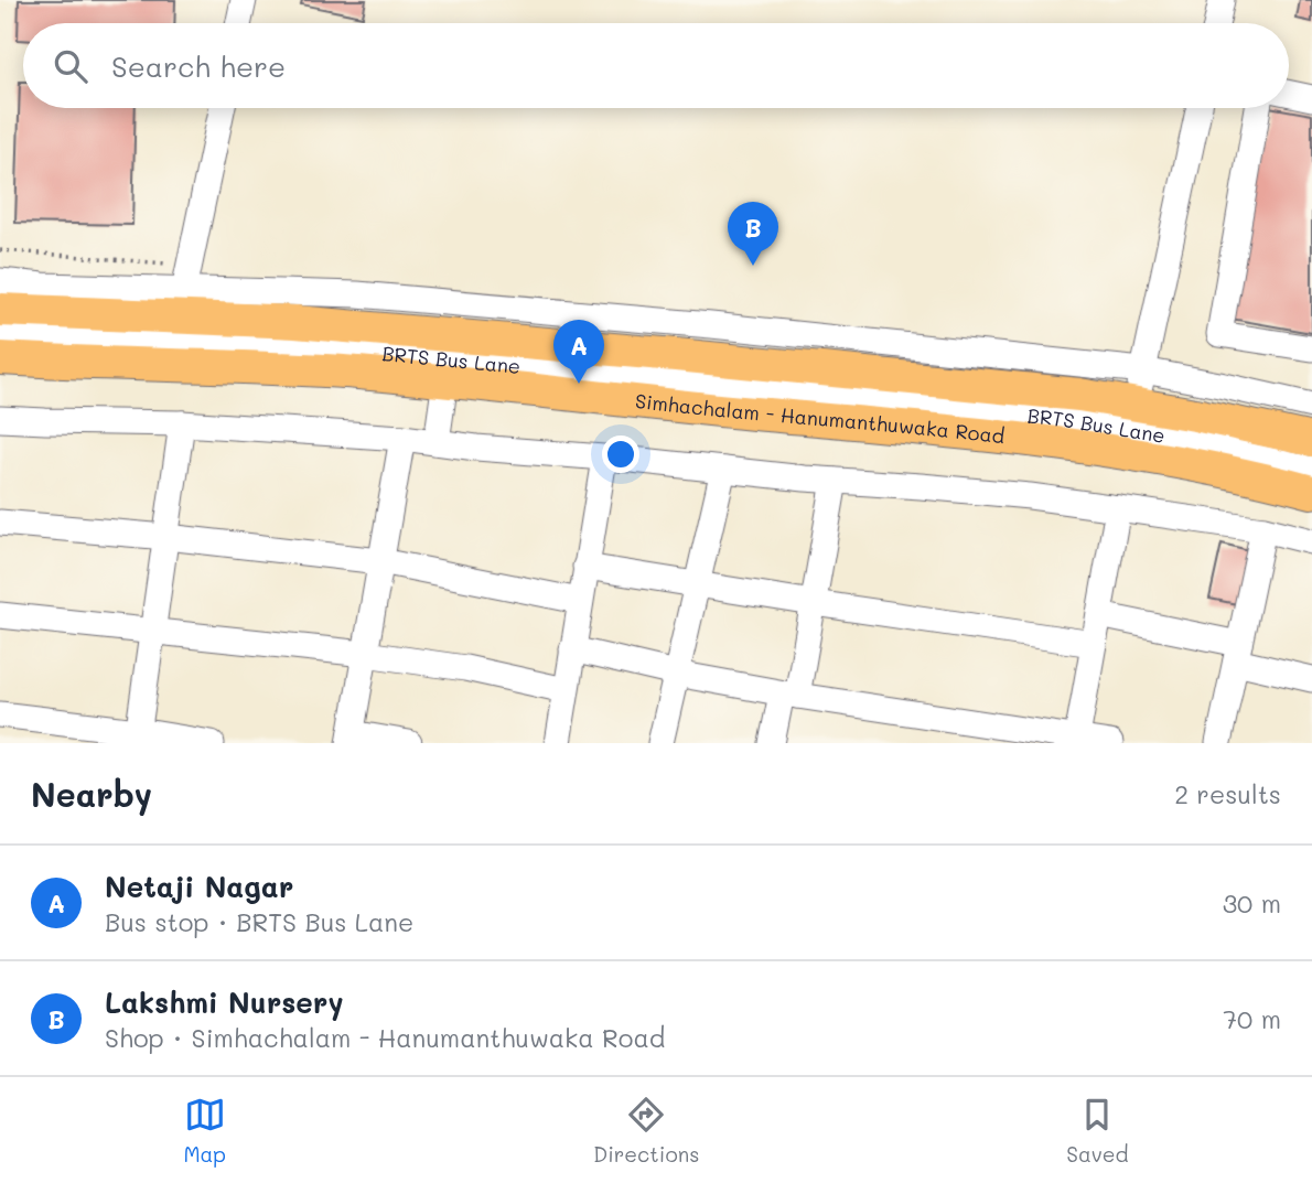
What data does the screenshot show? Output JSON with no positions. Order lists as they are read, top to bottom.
{
  "streets": {
    "main road": ["Simhachalam - Hanumanthuwaka Road"],
    "street": ["BRTS Bus Lane"]
  },
  "page": {
    "search": "Search here",
    "pins": ["B", "A"],
    "heading": ["Nearby", "2 results"],
    "list": [
      {
        "mark": "A",
        "name": "Netaji Nagar",
        "note": "Bus stop · BRTS Bus Lane",
        "value": "30 m"
      },
      {
        "mark": "B",
        "name": "Lakshmi Nursery",
        "note": "Shop · Simhachalam - Hanumanthuwaka Road",
        "value": "70 m"
      }
    ],
    "nav": ["Map", "Directions", "Saved"]
  }
}
